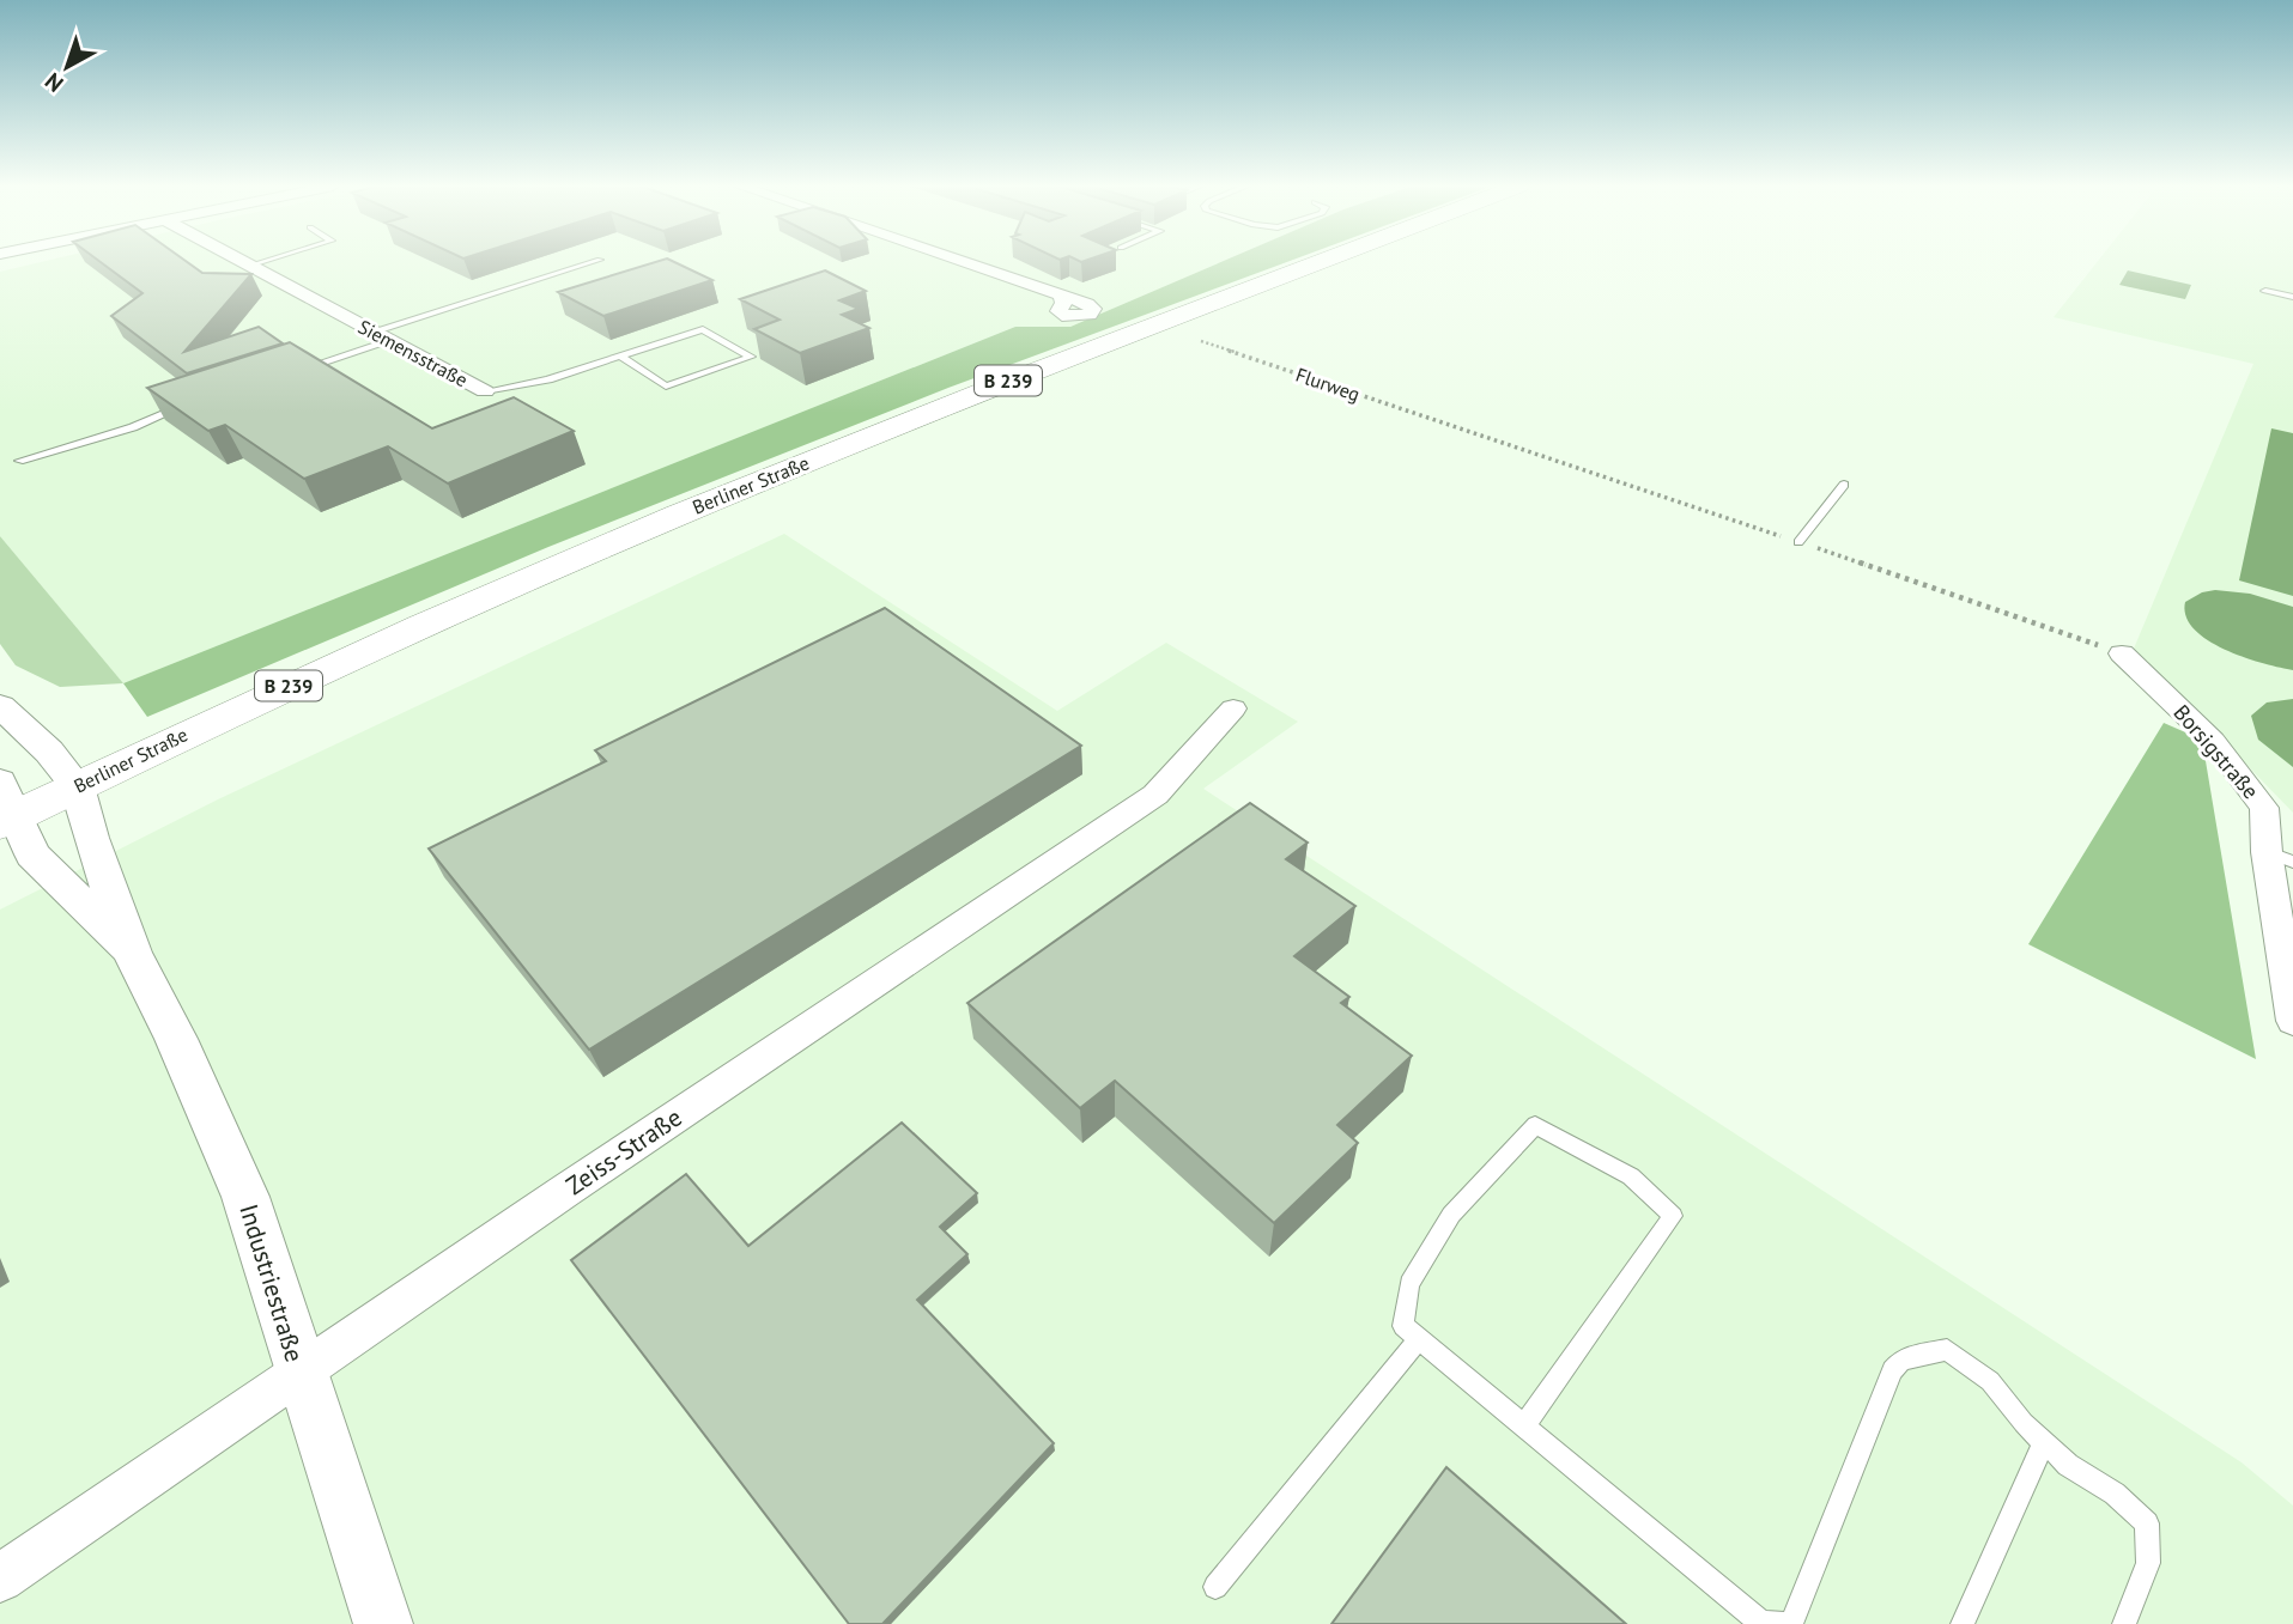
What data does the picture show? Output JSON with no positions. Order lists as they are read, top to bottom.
{
  "streets": {
    "main road": ["B 239", "Berliner Straße"],
    "street": [
      "Siemensstraße",
      "Borsigstraße",
      "Zeiss-Straße",
      "Industriestraße"
    ],
    "path": ["Flurweg"]
  },
  "crossings": [
    ["Berliner Straße", "Industriestraße"],
    ["Zeiss-Straße", "Industriestraße"]
  ],
  "north": "bottom left"
}
